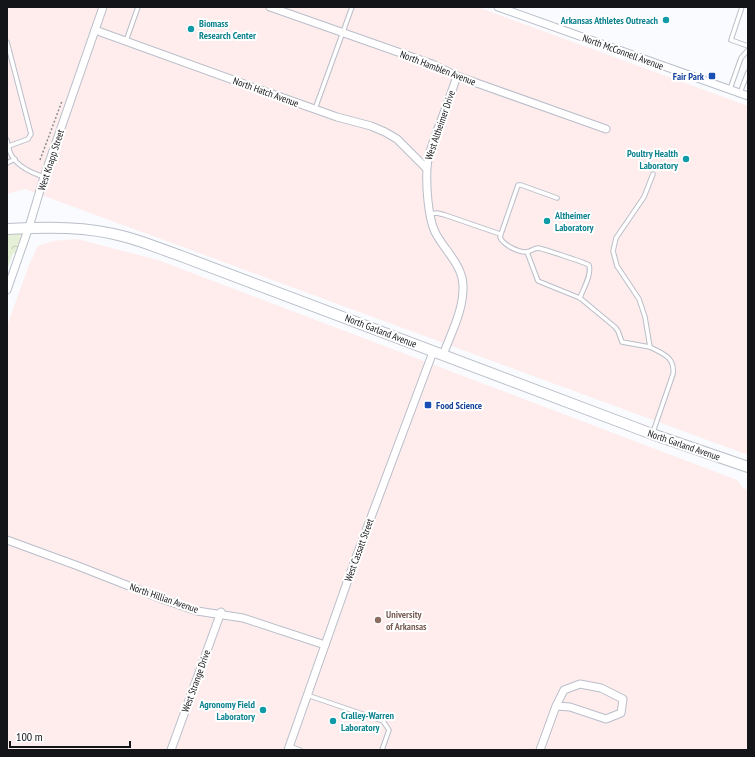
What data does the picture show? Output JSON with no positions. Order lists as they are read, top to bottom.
{
  "streets": {
    "main road": ["North Garland Avenue"],
    "street": [
      "North McConnell Avenue",
      "North Hamblen Avenue",
      "North Hatch Avenue",
      "West Altheimer Drive",
      "West Knapp Street",
      "West Cassatt Street",
      "North Hillian Avenue",
      "West Strange Drive"
    ]
  },
  "crossings": [
    ["North Hamblen Avenue", "West Altheimer Drive"],
    ["North Hatch Avenue", "West Altheimer Drive"],
    ["North Hatch Avenue", "West Knapp Street"],
    ["West Altheimer Drive", "North Garland Avenue"],
    ["West Knapp Street", "North Garland Avenue"],
    ["North Garland Avenue", "West Cassatt Street"],
    ["West Cassatt Street", "North Hillian Avenue"],
    ["North Hillian Avenue", "West Strange Drive"]
  ],
  "places": {
    "other": [
      "Arkansas Athletes Outreach",
      "Biomass Research Center",
      "Poultry Health Laboratory",
      "Altheimer Laboratory",
      "University of Arkansas",
      "Agronomy Field Laboratory",
      "Cralley-Warren Laboratory"
    ],
    "transit": ["Fair Park", "Food Science"]
  },
  "scale_bar": "100 m"
}
